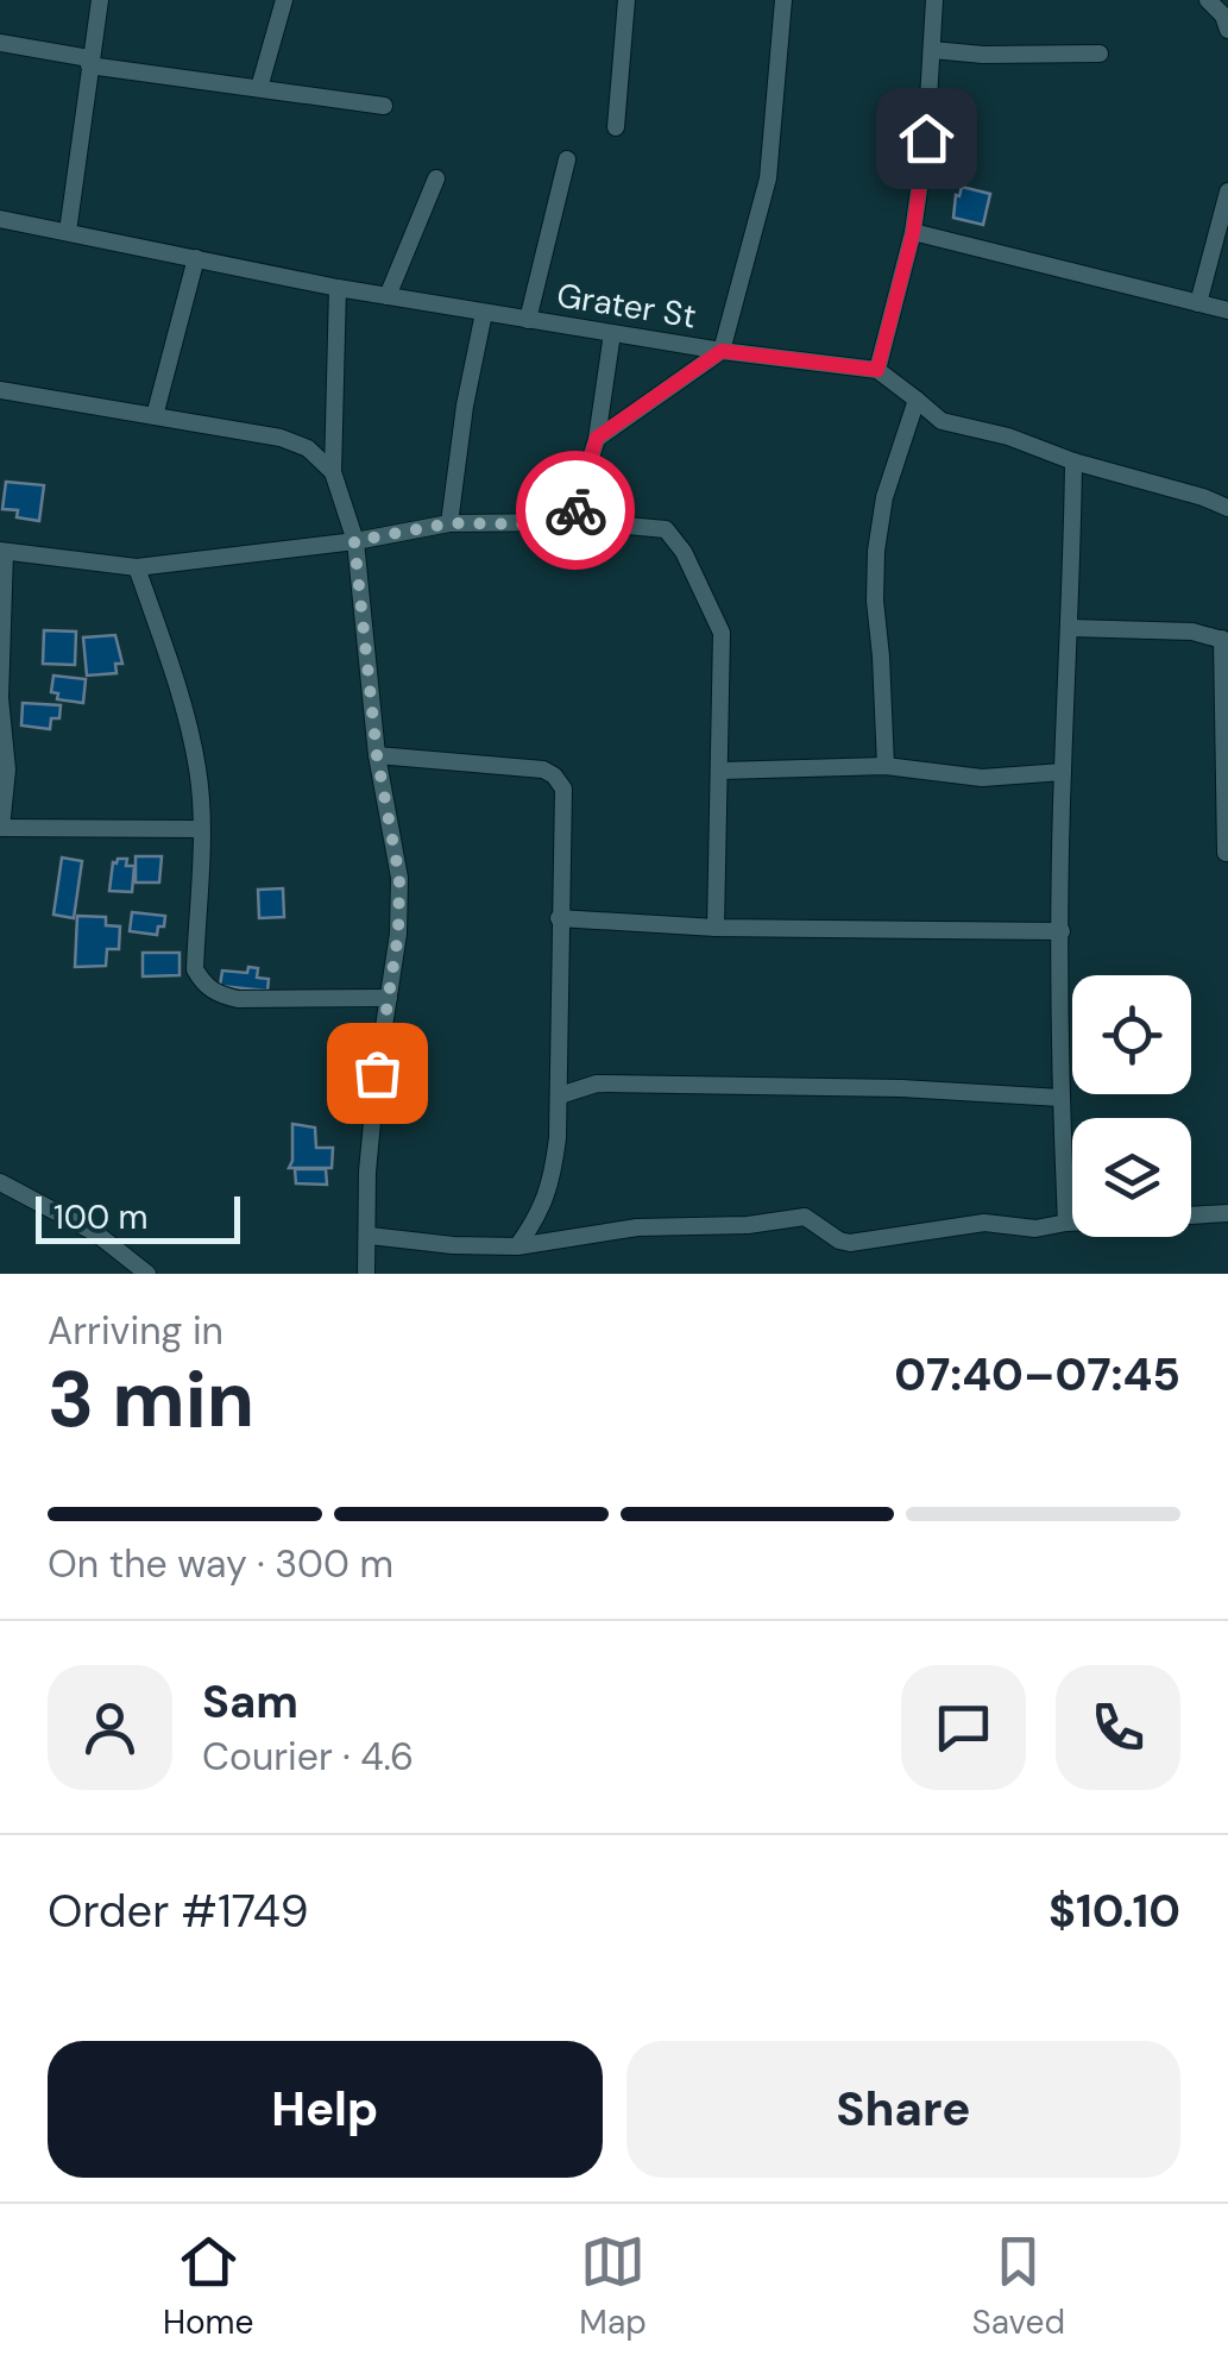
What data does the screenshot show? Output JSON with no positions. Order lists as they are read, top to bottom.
{
  "streets": {
    "street": ["Grater St"]
  },
  "scale_bar": "100 m",
  "page": {
    "scale": "100 m",
    "heading": ["3 min", "Arriving in", "07:40–07:45"],
    "panel": [
      "Sam",
      "Courier · 4.6",
      "Order #1749",
      "$10.10"
    ],
    "bar": "On the way · 300 m",
    "buttons": ["Help", "Share"],
    "tabs": ["Home", "Map", "Saved"]
  }
}
